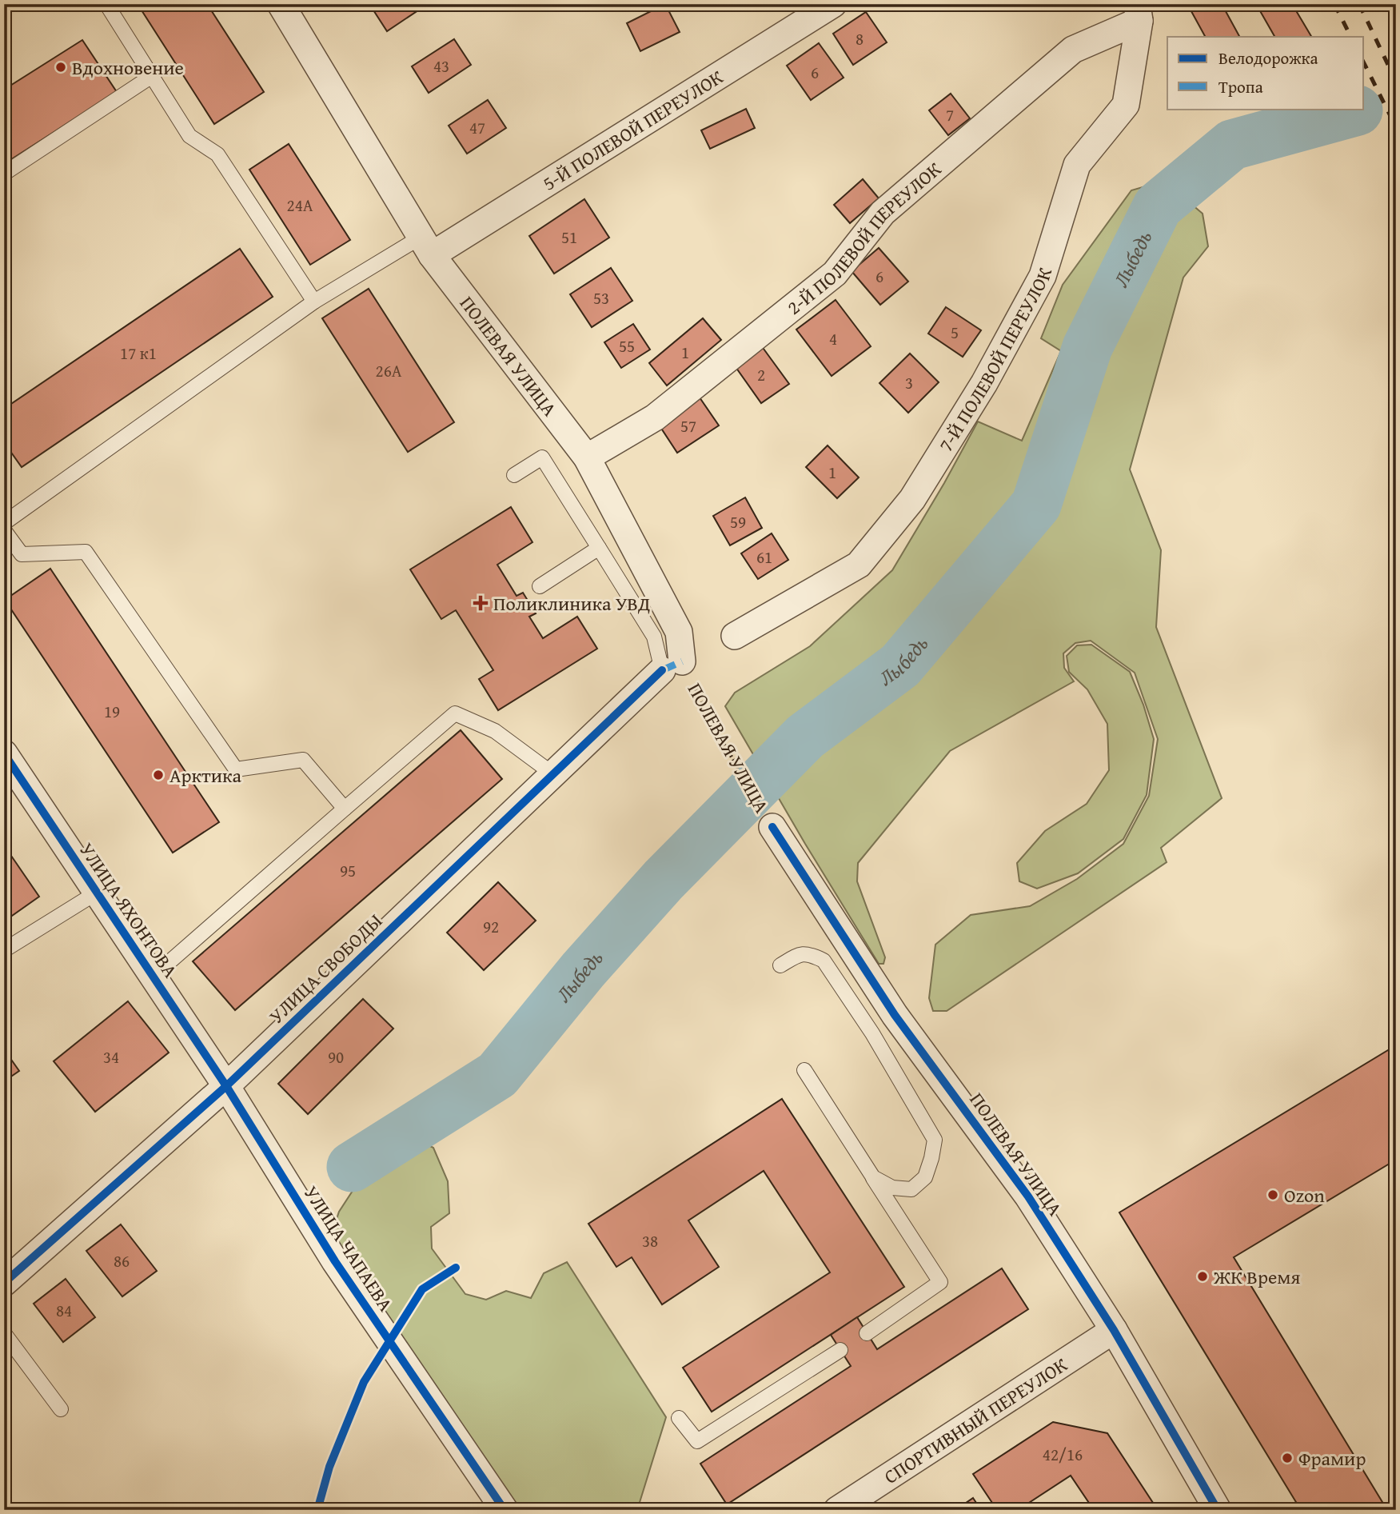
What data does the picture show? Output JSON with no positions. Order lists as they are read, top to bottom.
{
  "streets": {
    "street": [
      "5-Й ПОЛЕВОЙ ПЕРЕУЛОК",
      "2-Й ПОЛЕВОЙ ПЕРЕУЛОК",
      "ПОЛЕВАЯ УЛИЦА",
      "7-Й ПОЛЕВОЙ ПЕРЕУЛОК",
      "УЛИЦА ЯХОНТОВА",
      "УЛИЦА СВОБОДЫ",
      "УЛИЦА ЧАПАЕВА",
      "СПОРТИВНЫЙ ПЕРЕУЛОК"
    ]
  },
  "crossings": [
    ["5-Й ПОЛЕВОЙ ПЕРЕУЛОК", "ПОЛЕВАЯ УЛИЦА"],
    ["2-Й ПОЛЕВОЙ ПЕРЕУЛОК", "ПОЛЕВАЯ УЛИЦА"],
    ["2-Й ПОЛЕВОЙ ПЕРЕУЛОК", "7-Й ПОЛЕВОЙ ПЕРЕУЛОК"],
    ["ПОЛЕВАЯ УЛИЦА", "УЛИЦА СВОБОДЫ"],
    ["ПОЛЕВАЯ УЛИЦА", "СПОРТИВНЫЙ ПЕРЕУЛОК"],
    ["УЛИЦА ЯХОНТОВА", "УЛИЦА СВОБОДЫ"],
    ["УЛИЦА ЯХОНТОВА", "УЛИЦА ЧАПАЕВА"],
    ["УЛИЦА СВОБОДЫ", "УЛИЦА ЧАПАЕВА"]
  ],
  "water": ["Лыбедь"],
  "places": {
    "other": [
      "Вдохновение",
      "Арктика",
      "Ozon",
      "ЖК Время",
      "Фрамир"
    ],
    "health": ["Поликлиника УВД"]
  },
  "house_numbers": [
    "8",
    "43",
    "6",
    "7",
    "47",
    "24А",
    "51",
    "6",
    "53",
    "5",
    "4",
    "55",
    "1",
    "17 к1",
    "26А",
    "2",
    "3",
    "57",
    "1",
    "59",
    "61",
    "19",
    "95",
    "92",
    "34",
    "90",
    "38",
    "86",
    "84",
    "42/16"
  ],
  "legend": ["Велодорожка", "Тропа"]
}
